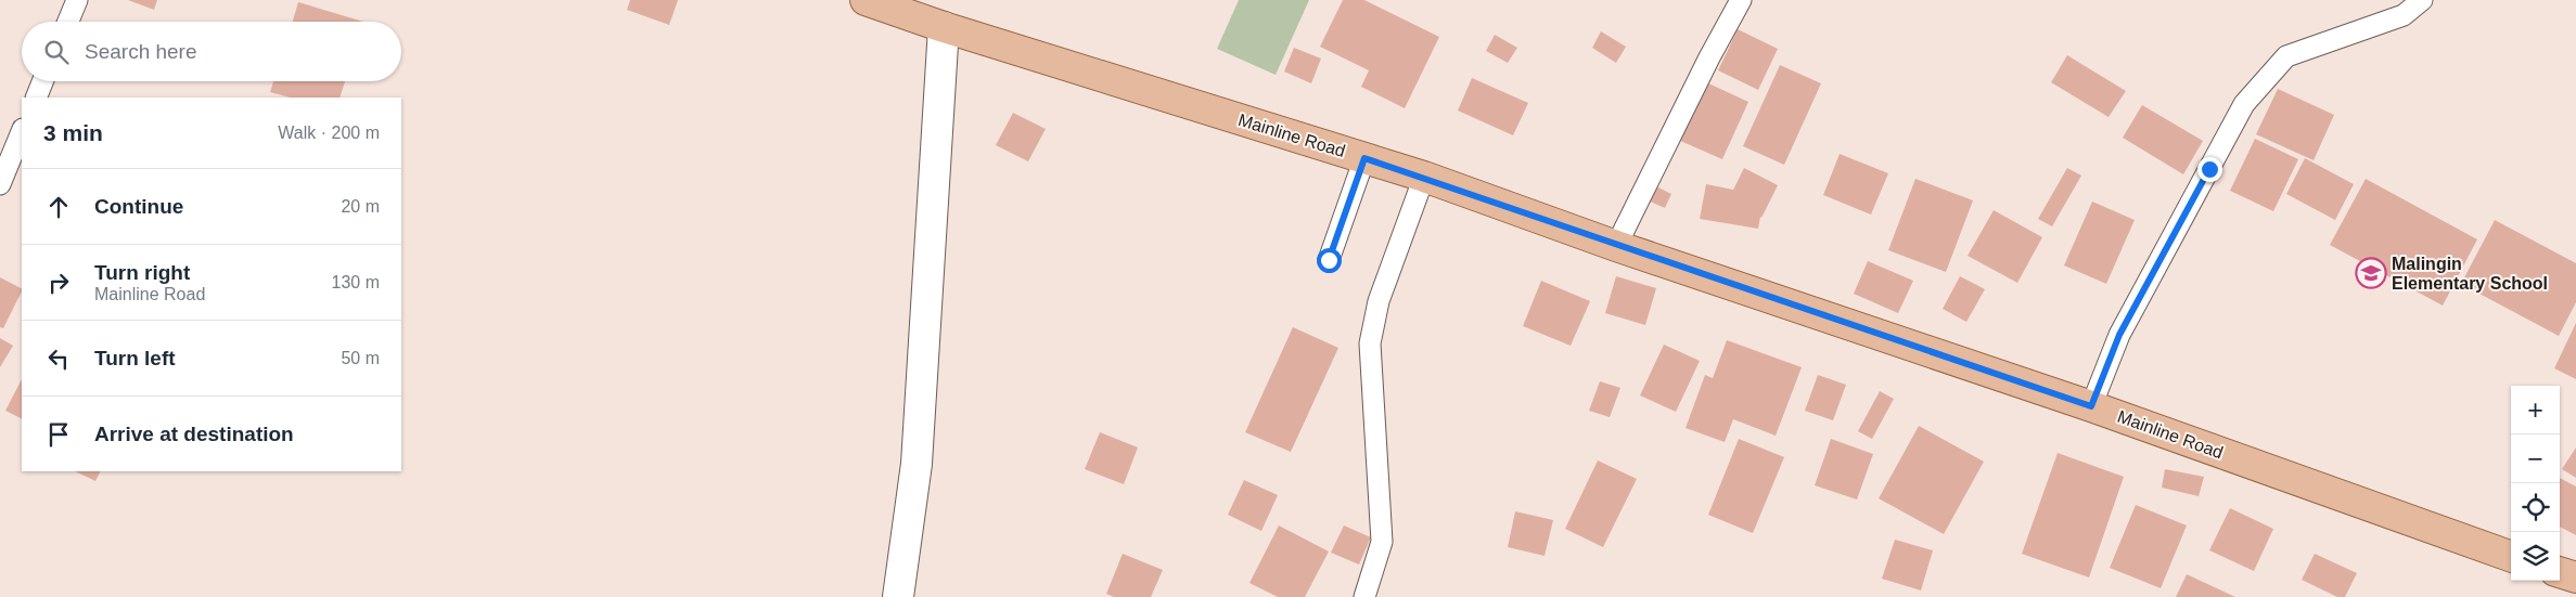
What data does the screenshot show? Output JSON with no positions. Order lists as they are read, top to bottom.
{
  "streets": {
    "main road": ["Mainline Road"]
  },
  "places": {
    "school or university": ["Malingin Elementary School"]
  },
  "page": {
    "search": "Search here",
    "heading": ["3 min", "Walk · 200 m"],
    "list": [
      ["Continue", "20 m"],
      ["Turn right", "Mainline Road", "130 m"],
      ["Turn left", "50 m"],
      "Arrive at destination"
    ],
    "map_buttons": ["+", "−"]
  }
}
